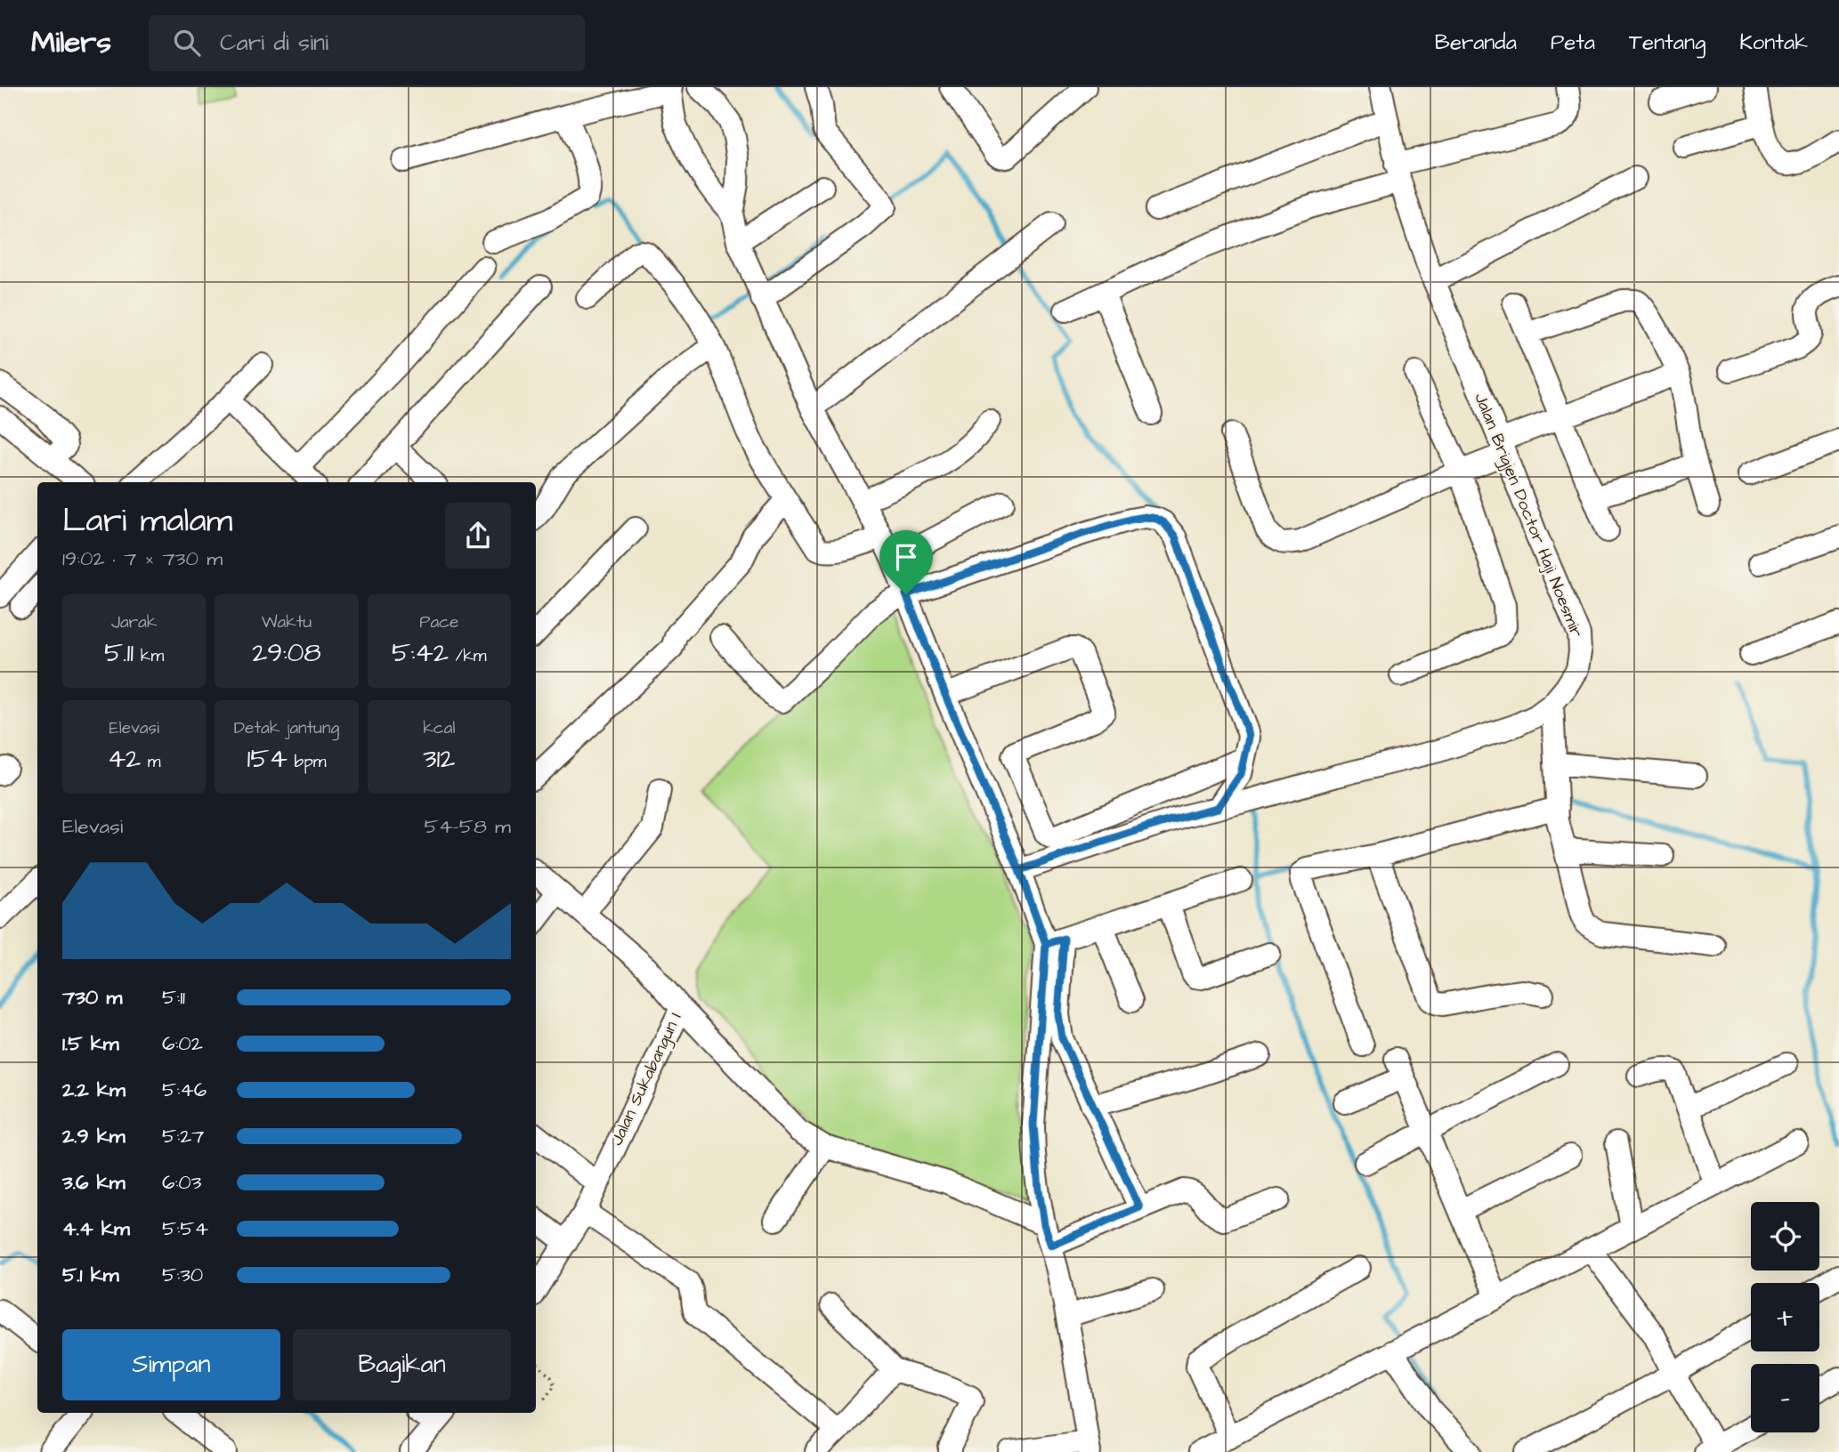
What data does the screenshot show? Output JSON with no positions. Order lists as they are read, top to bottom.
{
  "streets": {
    "street": ["Jalan Brigjen Doctor Haji Noesmir", "Jalan Sukabangun I"]
  },
  "page": {
    "header": "Milers",
    "search": "Cari di sini",
    "nav": [
      "Beranda",
      "Peta",
      "Tentang",
      "Kontak"
    ],
    "heading": ["Lari malam", "19:02 · 7 × 730 m"],
    "stats": [
      ["Jarak", "5.11 km"],
      ["Waktu", "29:08"],
      ["Pace", "5:42 /km"],
      ["Elevasi", "42 m"],
      ["Detak jantung", "154 bpm"],
      ["kcal", "312"]
    ],
    "chart": ["Elevasi", "54–58 m"],
    "list": [
      {
        "name": "730 m",
        "note": "5:11"
      },
      {
        "name": "1.5 km",
        "note": "6:02"
      },
      {
        "name": "2.2 km",
        "note": "5:46"
      },
      {
        "name": "2.9 km",
        "note": "5:27"
      },
      {
        "name": "3.6 km",
        "note": "6:03"
      },
      {
        "name": "4.4 km",
        "note": "5:54"
      },
      {
        "name": "5.1 km",
        "note": "5:30"
      }
    ],
    "map_buttons": ["+", "−"],
    "buttons": ["Simpan", "Bagikan"]
  }
}
